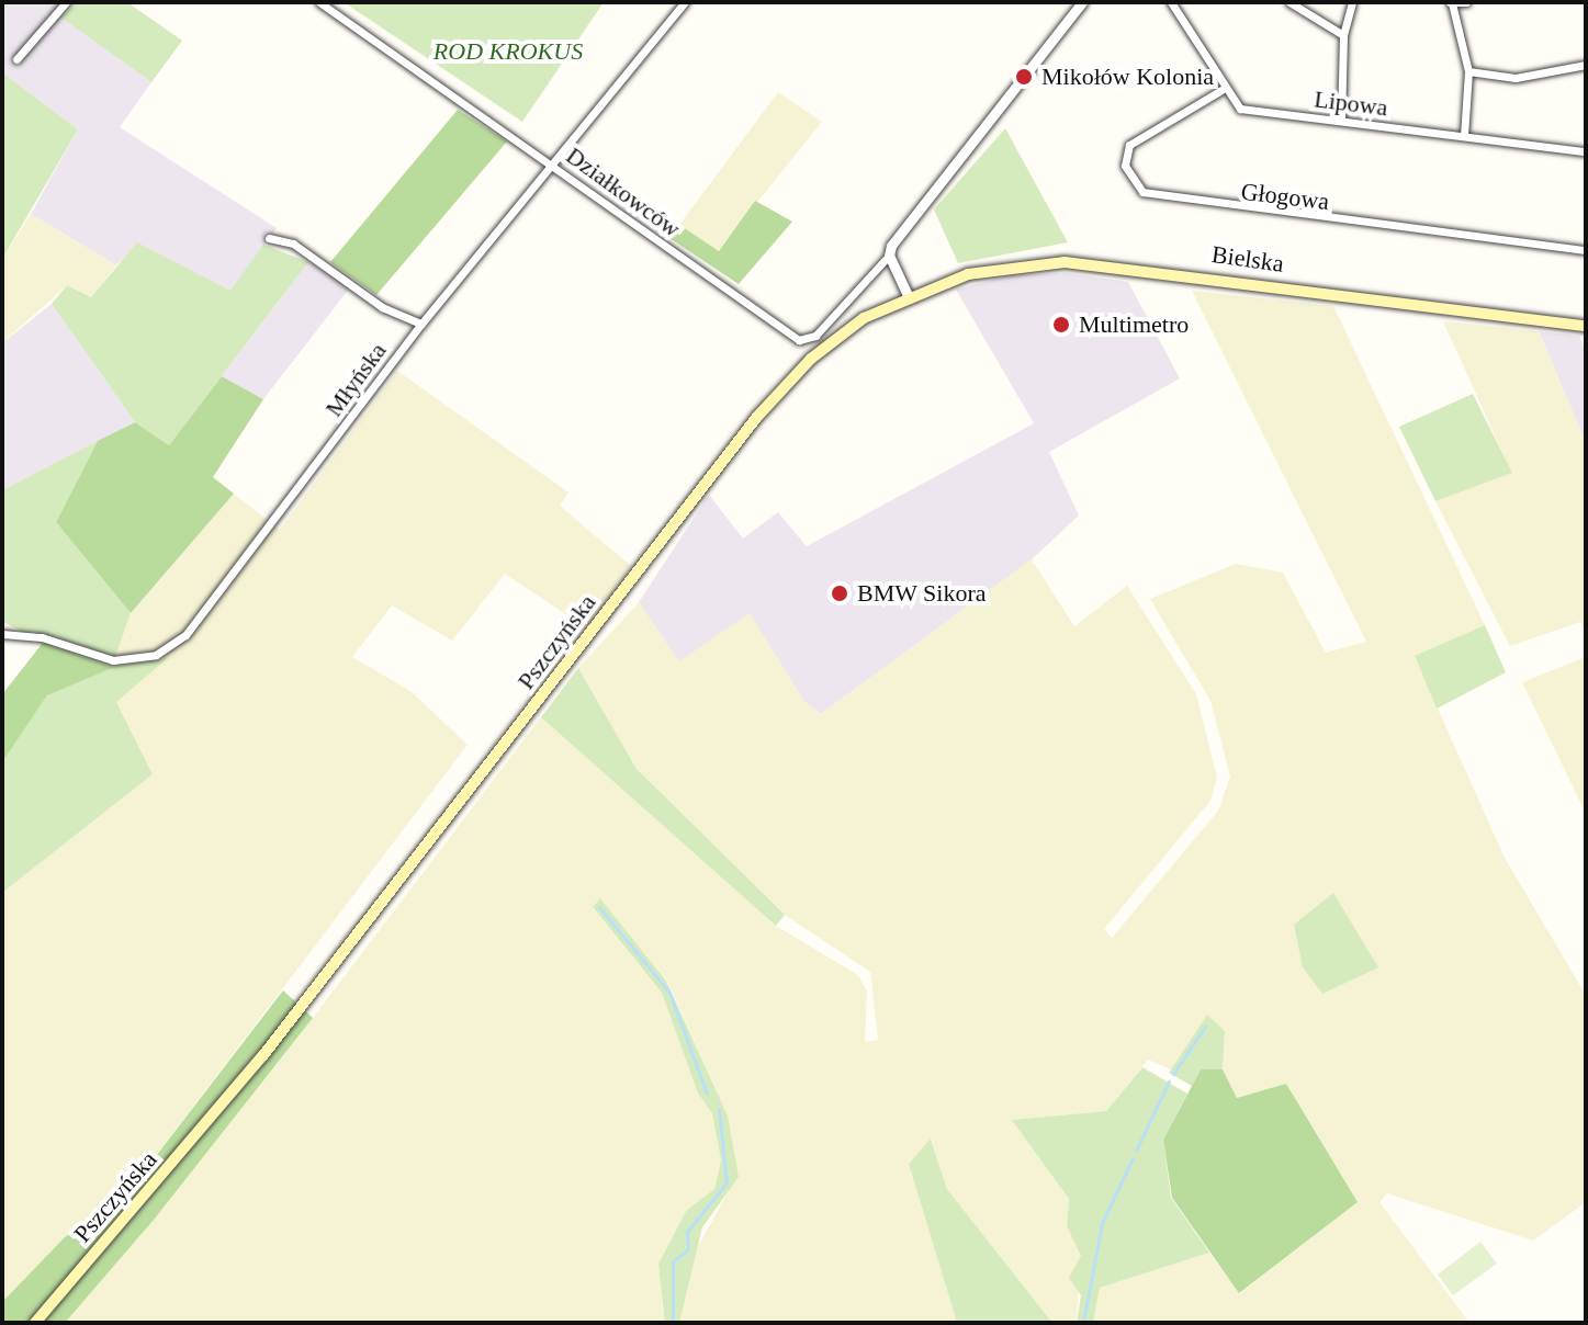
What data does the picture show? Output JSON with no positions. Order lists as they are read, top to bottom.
{
  "streets": {
    "main road": ["Bielska", "Pszczyńska"],
    "street": [
      "Lipowa",
      "Działkowców",
      "Głogowa",
      "Młyńska"
    ]
  },
  "crossings": [
    ["Lipowa", "Głogowa"],
    ["Działkowców", "Młyńska"],
    ["Bielska", "Pszczyńska"]
  ],
  "parks": ["ROD KROKUS"],
  "places": ["Mikołów Kolonia", "Multimetro", "BMW Sikora"]
}
